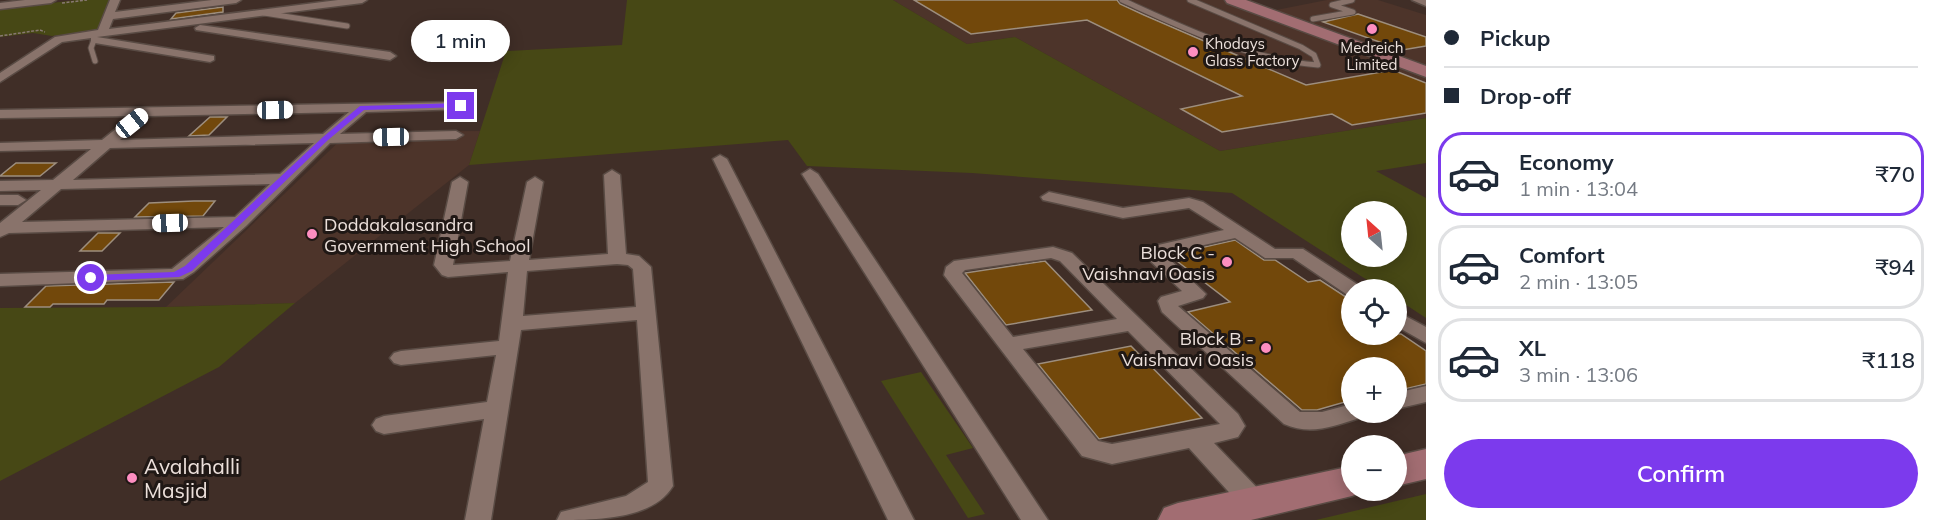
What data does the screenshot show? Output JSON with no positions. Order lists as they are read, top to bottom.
{
  "places": [
    "Medreich Limited",
    "Khodays Glass Factory",
    "Doddakalasandra Government High School",
    "Block C - Vaishnavi Oasis",
    "Block B - Vaishnavi Oasis",
    "Avalahalli Masjid"
  ],
  "north": "top left",
  "page": {
    "banner": ["Pickup", "Drop-off"],
    "bubble": "1 min",
    "list": [
      {
        "name": "Economy",
        "note": "1 min · 13:04",
        "value": "₹70"
      },
      {
        "name": "Comfort",
        "note": "2 min · 13:05",
        "value": "₹94"
      },
      {
        "name": "XL",
        "note": "3 min · 13:06",
        "value": "₹118"
      }
    ],
    "map_buttons": ["+", "−"],
    "buttons": "Confirm"
  }
}
